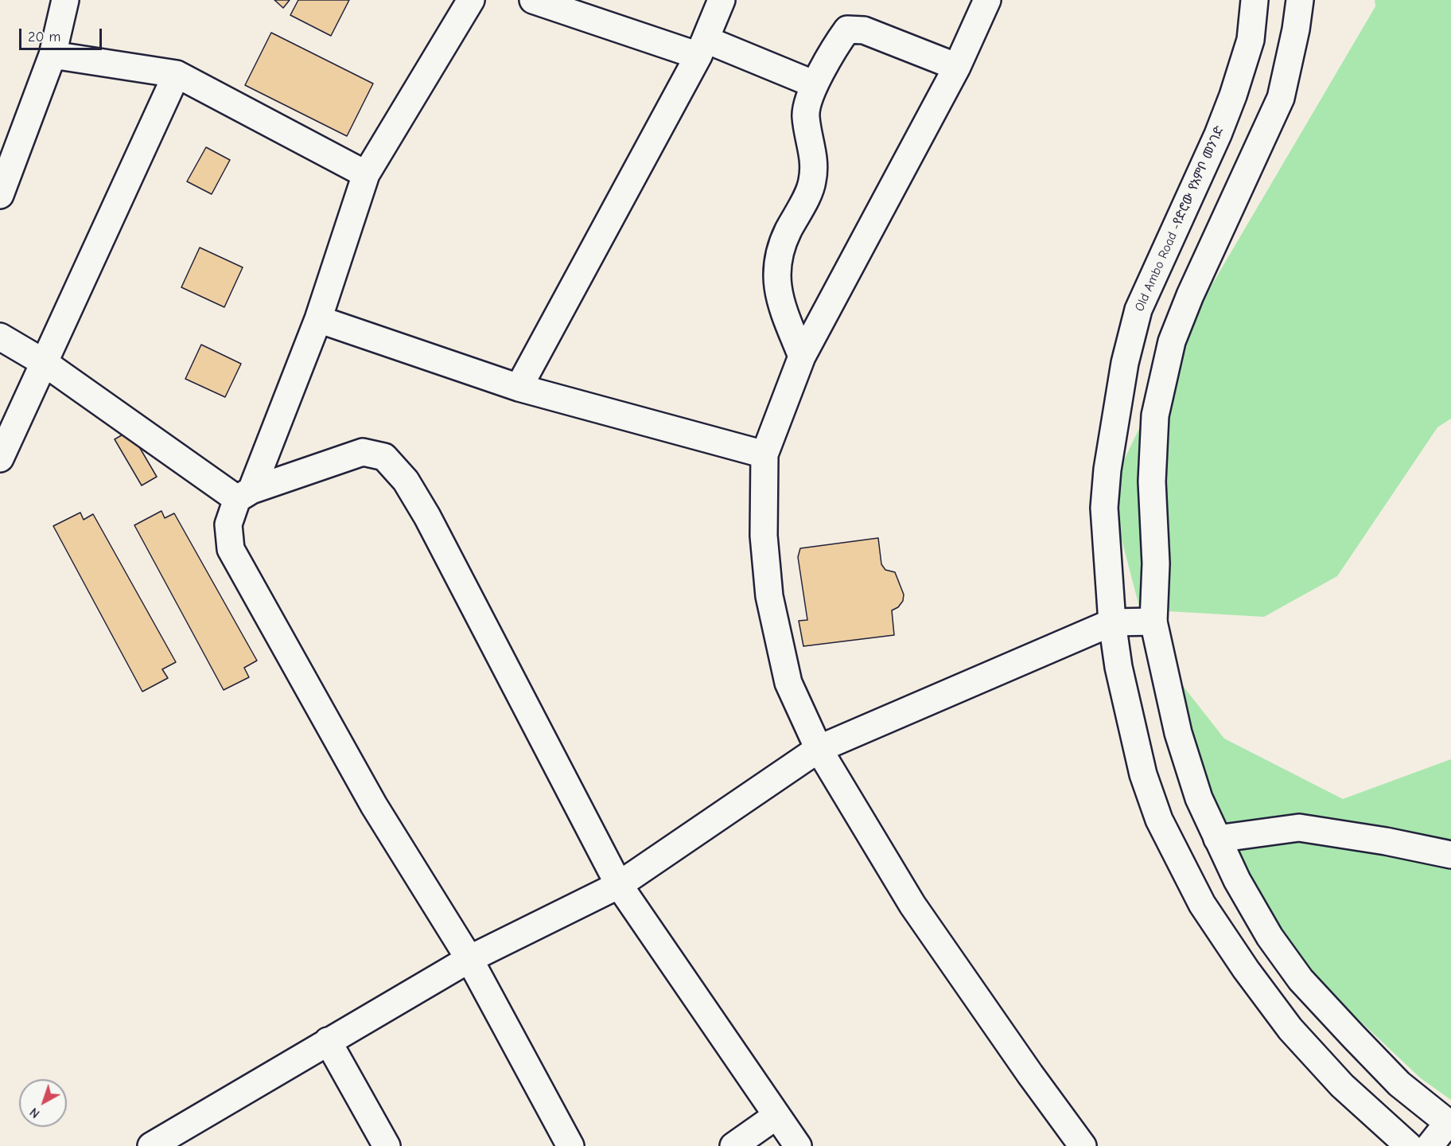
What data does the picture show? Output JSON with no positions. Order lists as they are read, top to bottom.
{
  "streets": {
    "street": ["Old Ambo Road -የድሮው የአምቦ መንገድ"]
  },
  "scale_bar": "20 m",
  "north": "bottom left"
}
